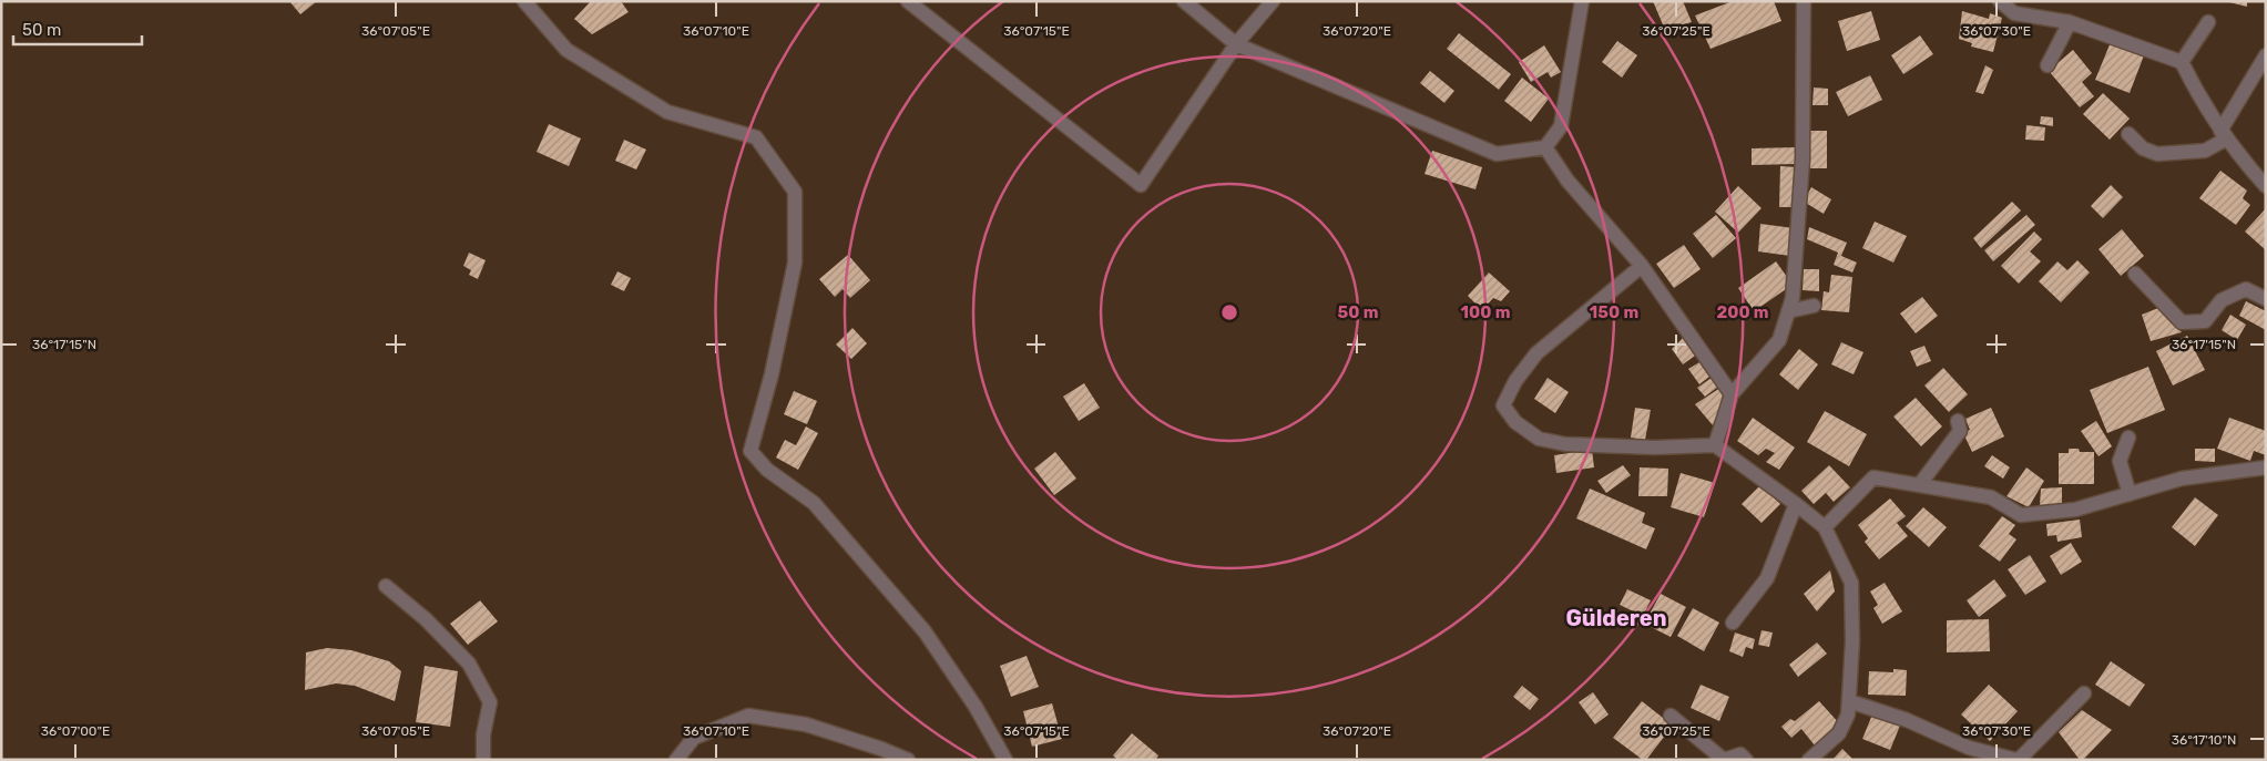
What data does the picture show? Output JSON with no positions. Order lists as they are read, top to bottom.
{
  "districts": ["Gülderen"],
  "scale_bar": "50 m",
  "coordinates": [
    "36°07'05\"E",
    "36°07'10\"E",
    "36°07'15\"E",
    "36°07'20\"E",
    "36°07'25\"E",
    "36°07'30\"E",
    "36°17'15\"N",
    "36°07'00\"E",
    "36°17'10\"N"
  ],
  "rings": [
    "50 m",
    "100 m",
    "150 m",
    "200 m"
  ]
}
